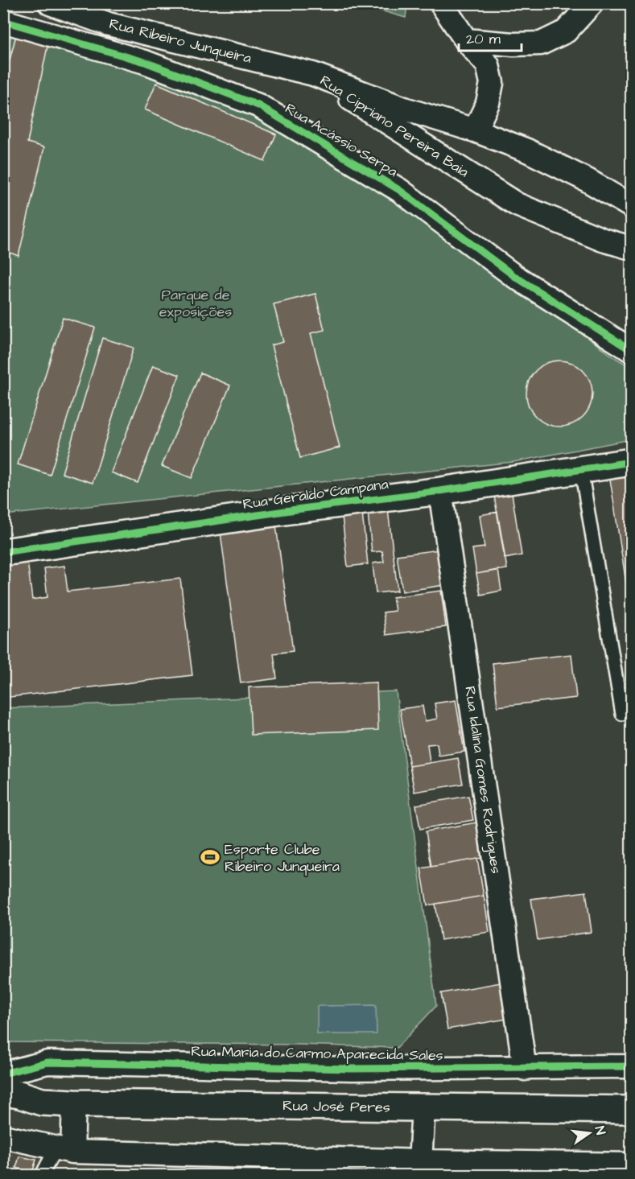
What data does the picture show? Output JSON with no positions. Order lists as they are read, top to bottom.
{
  "streets": {
    "main road": ["Rua Geraldo Campana", "Rua José Peres"],
    "street": [
      "Rua Ribeiro Junqueira",
      "Rua Cipriano Pereira Baia",
      "Rua Acássio Serpa",
      "Rua Idalina Gomes Rodrigues",
      "Rua Maria do Carmo Aparecida Sales"
    ]
  },
  "crossings": [
    ["Rua Ribeiro Junqueira", "Rua Cipriano Pereira Baia"],
    ["Rua Geraldo Campana", "Rua Idalina Gomes Rodrigues"],
    ["Rua Idalina Gomes Rodrigues", "Rua Maria do Carmo Aparecida Sales"]
  ],
  "parks": ["Parque de exposições"],
  "places": {
    "sports": ["Esporte Clube Ribeiro Junqueira"]
  },
  "scale_bar": "20 m",
  "north": "right"
}
